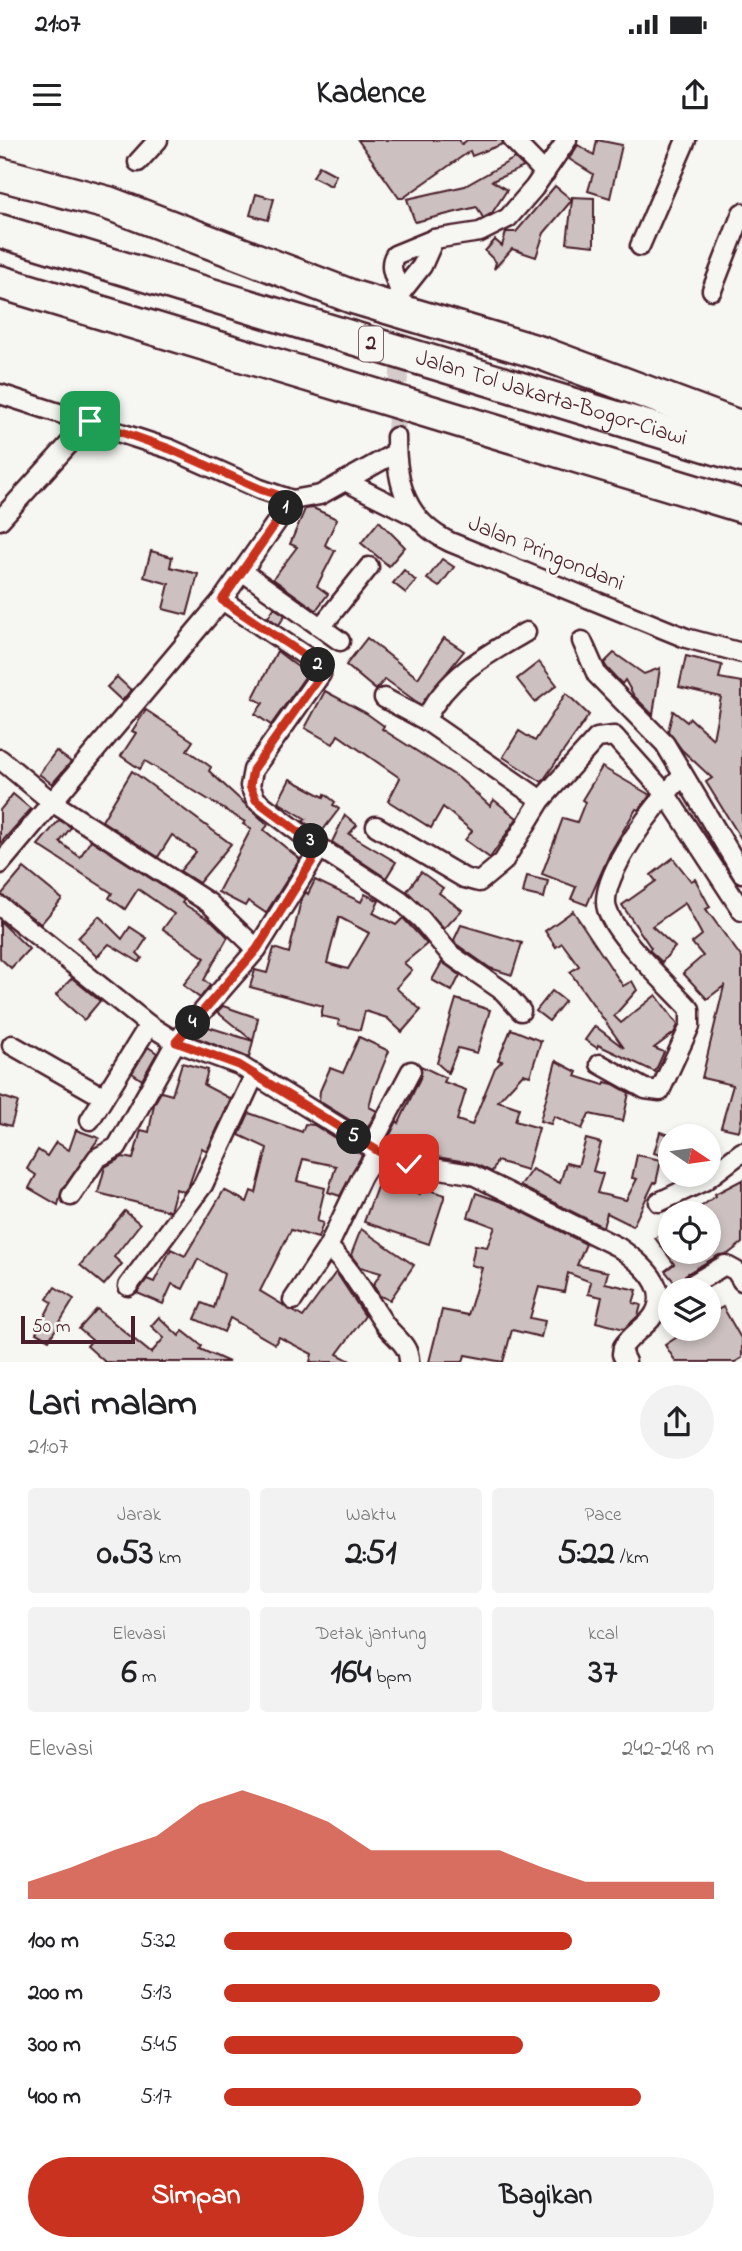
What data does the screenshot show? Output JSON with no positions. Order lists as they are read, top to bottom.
{
  "streets": {
    "highway": ["2", "Jalan Tol Jakarta–Bogor–Ciawi"],
    "street": ["Jalan Pringondani"]
  },
  "scale_bar": "50 m",
  "north": "right",
  "page": {
    "status": "21:07",
    "header": "Kadence",
    "pins": [
      "1",
      "2",
      "3",
      "4",
      "5"
    ],
    "scale": "50 m",
    "heading": ["Lari malam", "21:07"],
    "stats": [
      ["Jarak", "0.53 km"],
      ["Waktu", "2:51"],
      ["Pace", "5:22 /km"],
      ["Elevasi", "6 m"],
      ["Detak jantung", "164 bpm"],
      ["kcal", "37"]
    ],
    "chart": ["Elevasi", "242–248 m"],
    "list": [
      {
        "name": "100 m",
        "note": "5:32"
      },
      {
        "name": "200 m",
        "note": "5:13"
      },
      {
        "name": "300 m",
        "note": "5:45"
      },
      {
        "name": "400 m",
        "note": "5:17"
      }
    ],
    "buttons": ["Simpan", "Bagikan"]
  }
}
